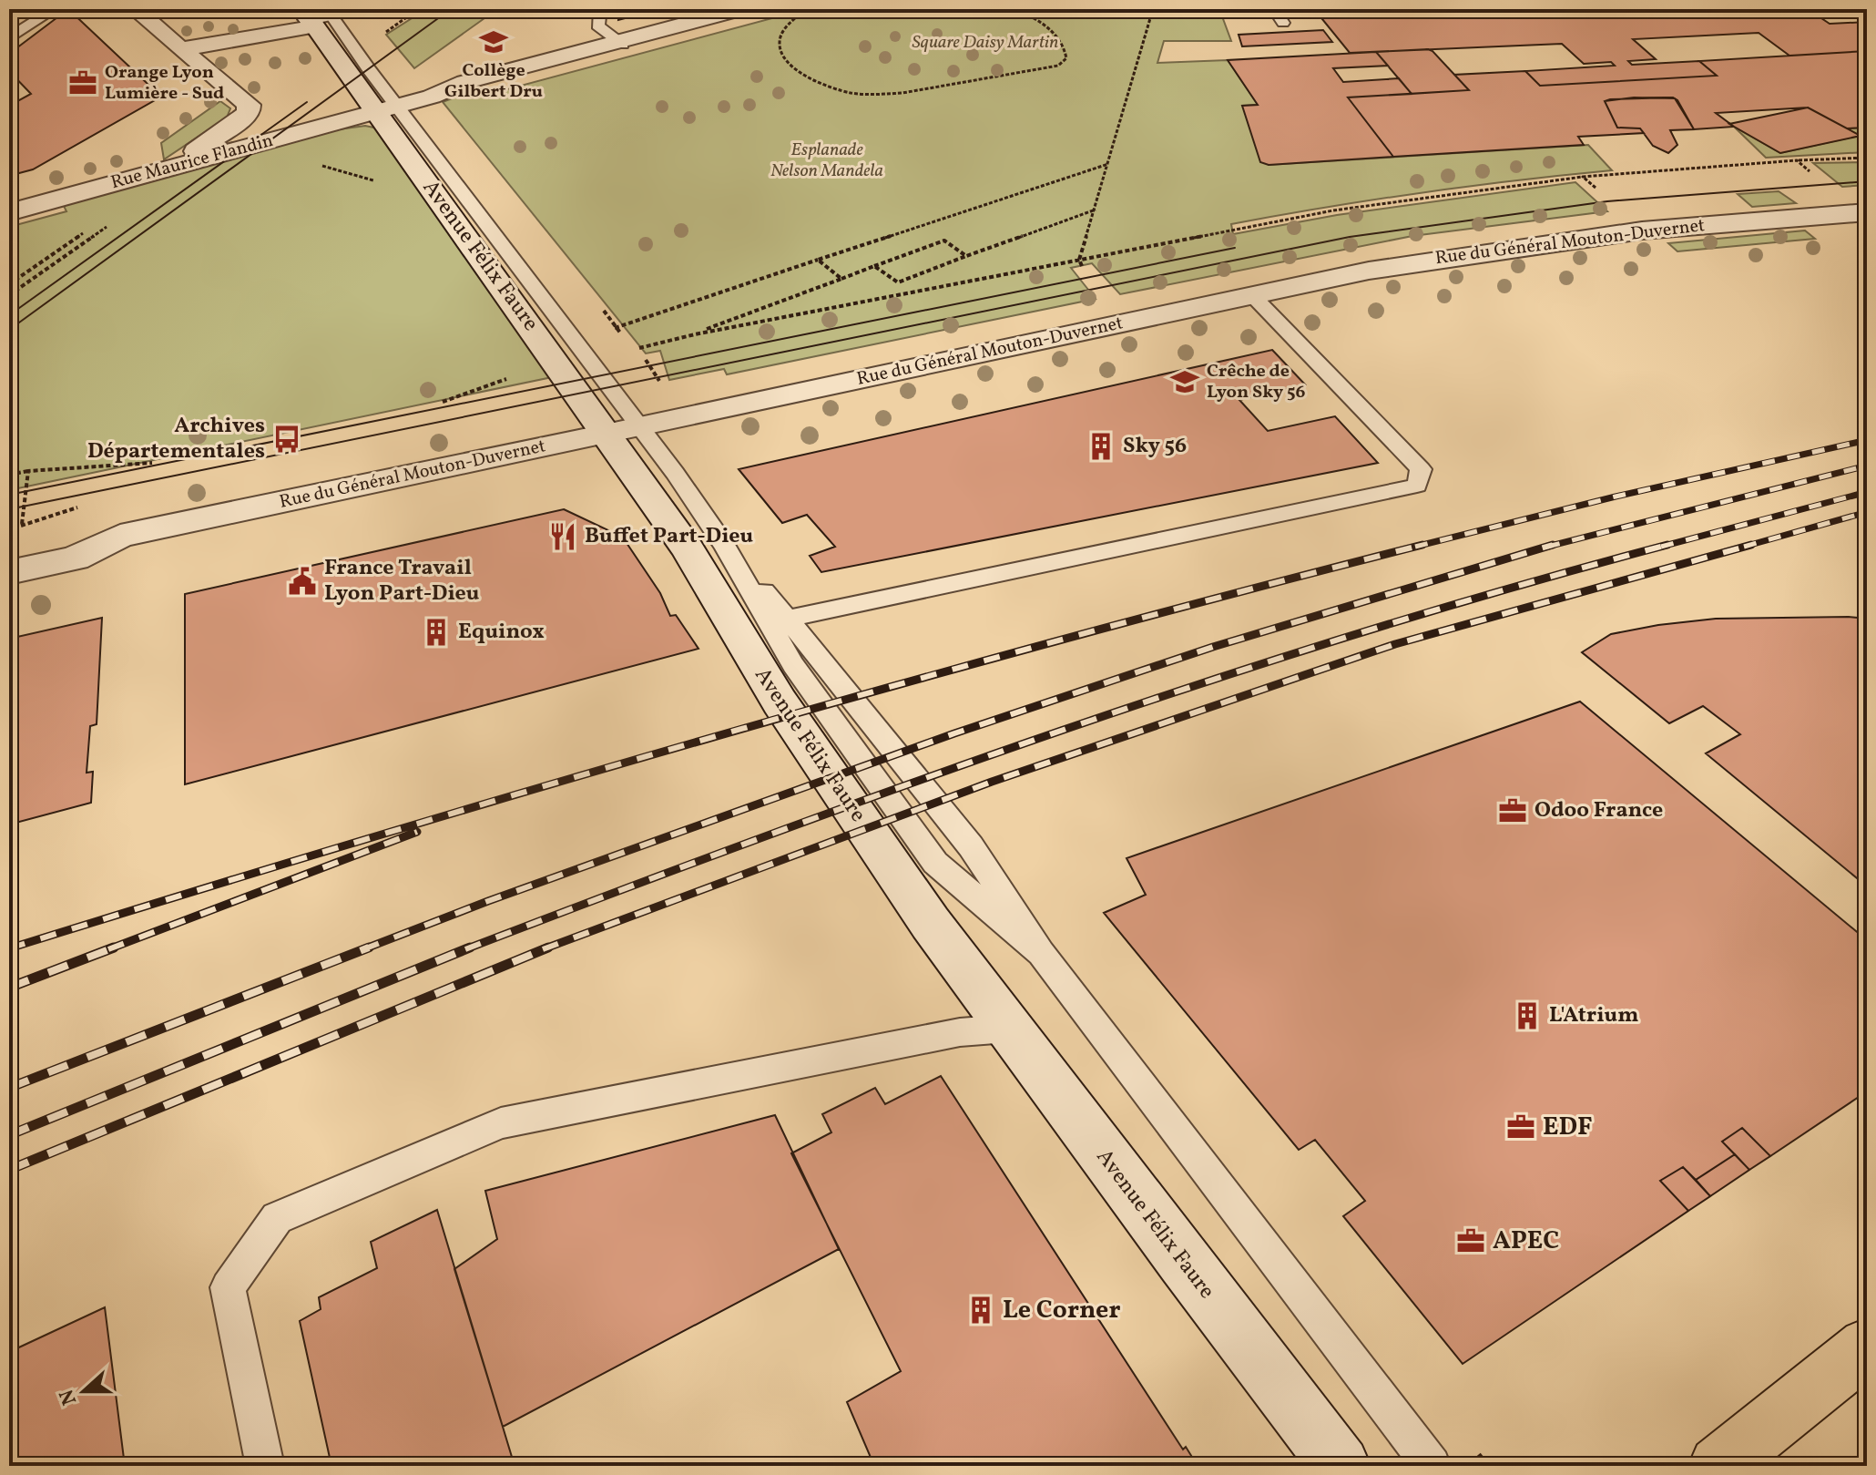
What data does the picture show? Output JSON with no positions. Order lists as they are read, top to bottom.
{
  "streets": {
    "street": ["Rue Maurice Flandin", "Rue du Général Mouton-Duvernet", "Avenue Félix Faure"]
  },
  "crossings": [
    ["Rue Maurice Flandin", "Avenue Félix Faure"],
    ["Rue du Général Mouton-Duvernet", "Avenue Félix Faure"]
  ],
  "parks": ["Square Daisy Martin", "Esplanade Nelson Mandela"],
  "places": {
    "school or university": ["Collège Gilbert Dru", "Crêche de Lyon Sky 56"],
    "office": [
      "Orange Lyon Lumière - Sud",
      "Odoo France",
      "EDF",
      "APEC"
    ],
    "bus stop": ["Archives Départementales"],
    "building": [
      "Sky 56",
      "Equinox",
      "L'Atrium",
      "Le Corner"
    ],
    "restaurant": ["Buffet Part-Dieu"],
    "public building": ["France Travail Lyon Part-Dieu"]
  },
  "north": "left"
}
